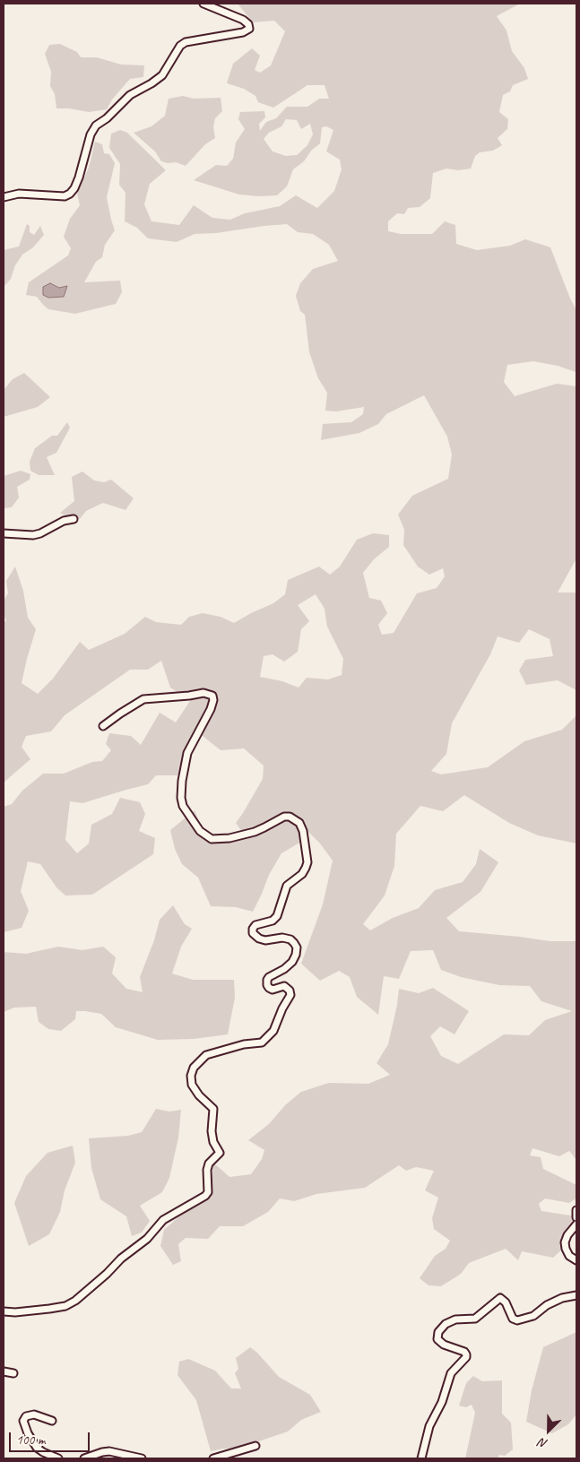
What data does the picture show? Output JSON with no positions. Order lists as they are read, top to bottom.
{
  "scale_bar": "100 m",
  "north": "bottom left"
}
